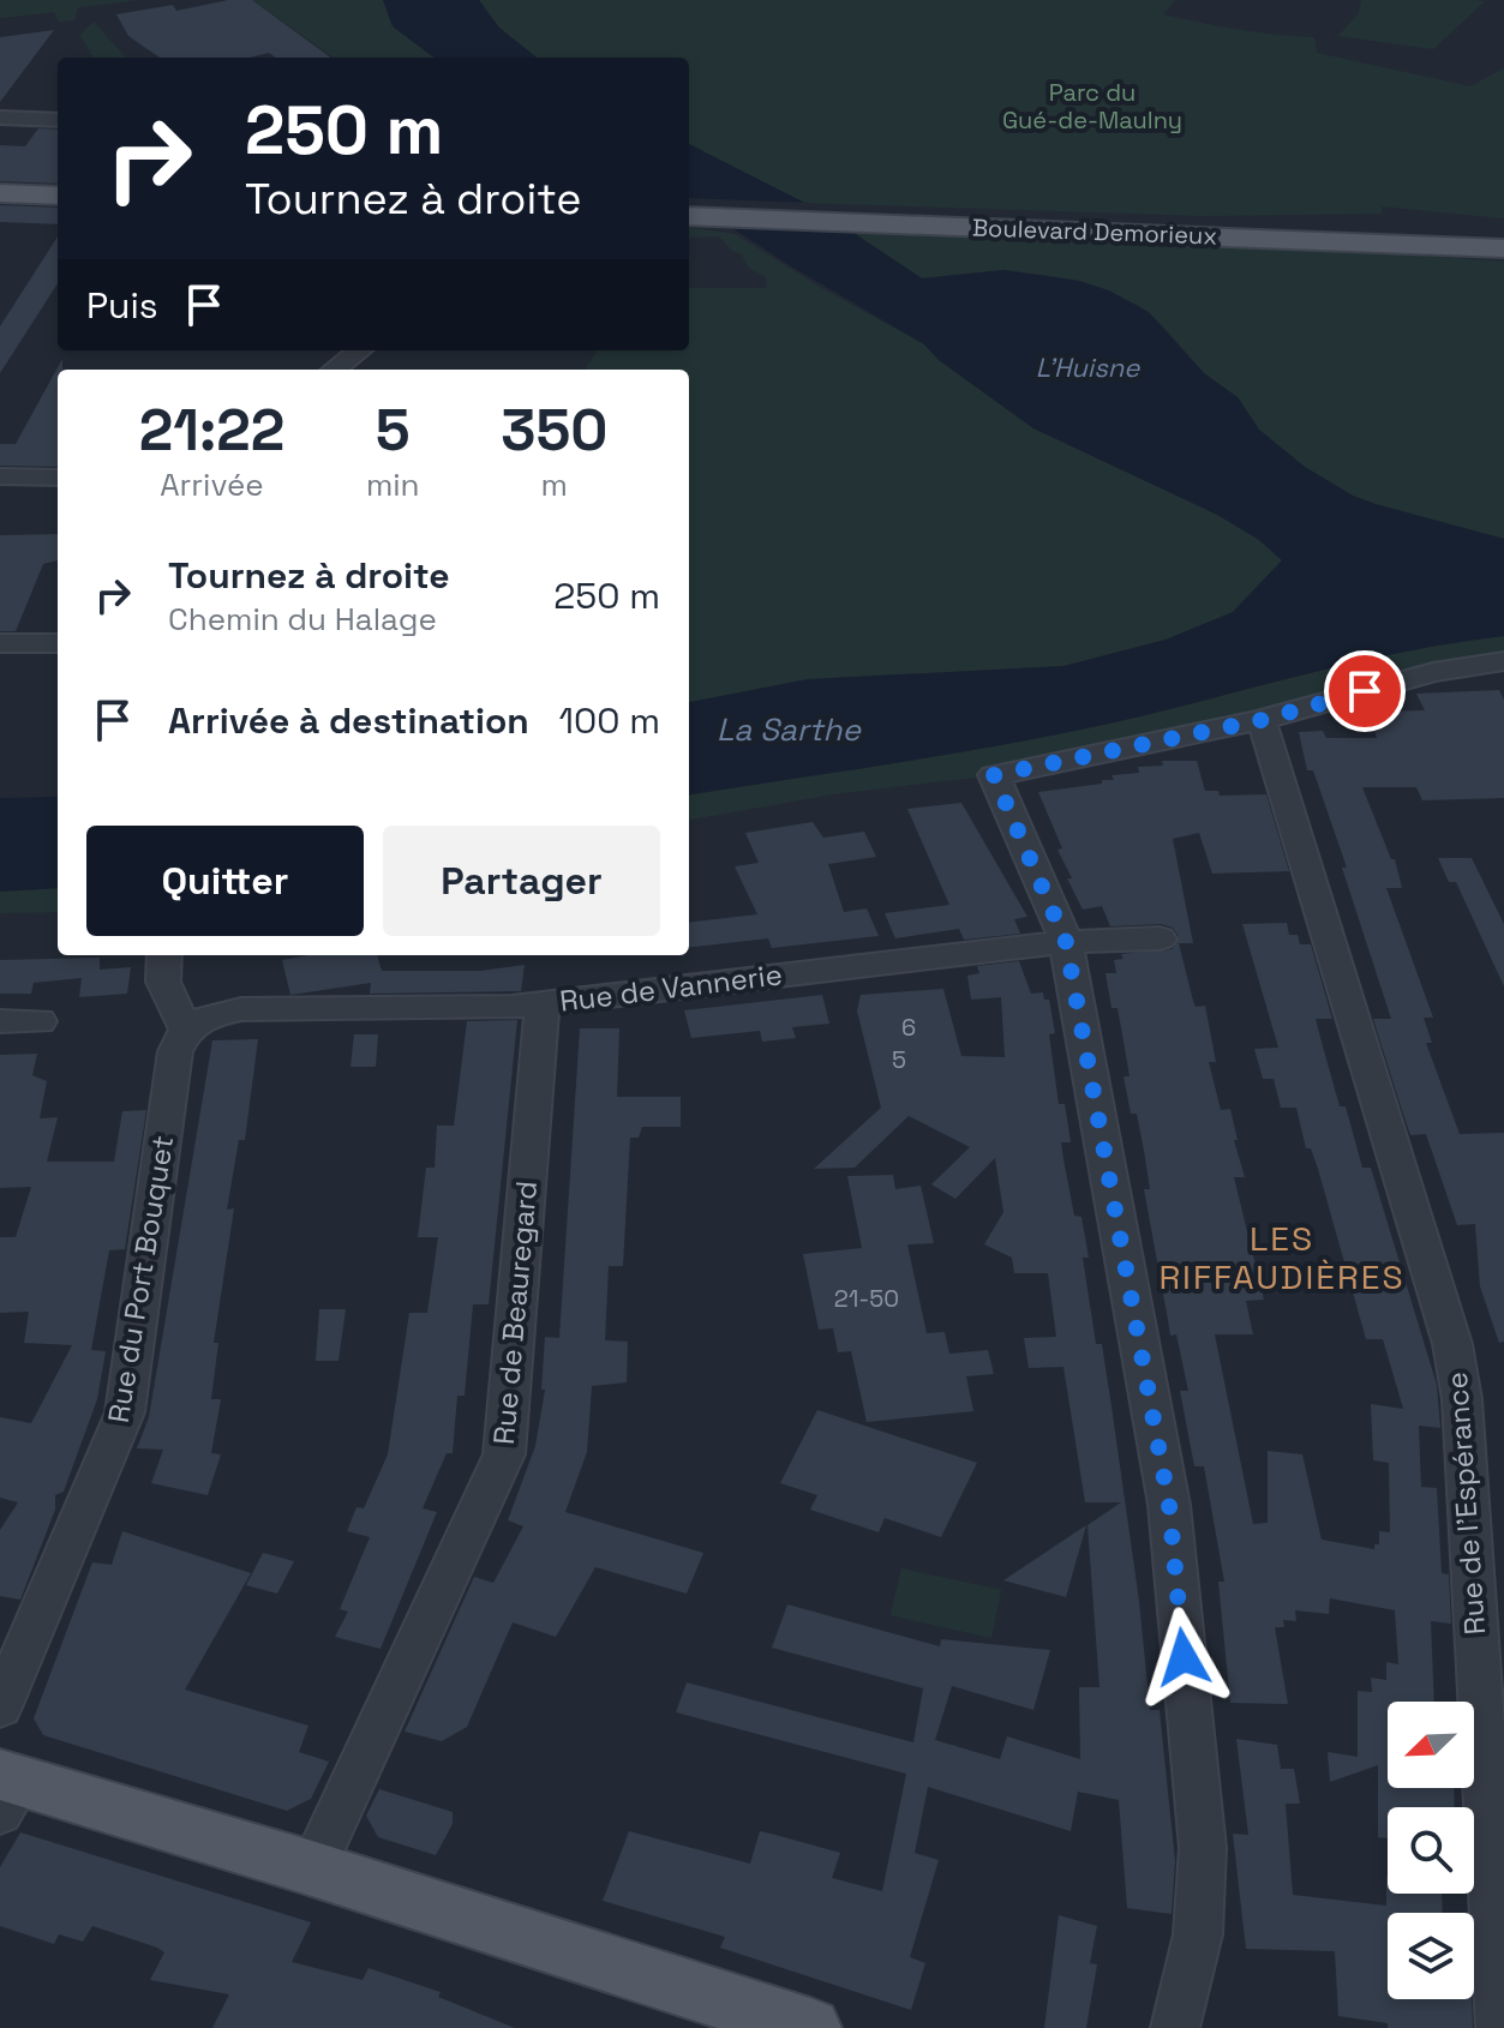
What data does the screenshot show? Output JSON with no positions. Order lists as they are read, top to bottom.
{
  "streets": {
    "main road": ["Boulevard Demorieux"],
    "street": [
      "Rue de Vannerie",
      "Rue du Port Bouquet",
      "Rue de Beauregard",
      "Rue de l'Espérance"
    ]
  },
  "crossings": [
    ["Rue de Vannerie", "Rue du Port Bouquet"],
    ["Rue de Vannerie", "Rue de Beauregard"]
  ],
  "districts": ["LES RIFFAUDIÈRES"],
  "water": ["L'Huisne", "La Sarthe"],
  "parks": ["Parc du Gué-de-Maulny"],
  "house_numbers": ["6", "5", "21-50"],
  "north": "bottom left",
  "page": {
    "turn": ["250 m", "Tournez à droite"],
    "then": "Puis",
    "eta": [
      "21:22",
      "Arrivée",
      "5",
      "min",
      "350",
      "m"
    ],
    "list": [
      {
        "name": "Tournez à droite",
        "note": "Chemin du Halage",
        "value": "250 m"
      },
      {
        "name": "Arrivée à destination",
        "value": "100 m"
      }
    ],
    "buttons": ["Quitter", "Partager"]
  }
}
